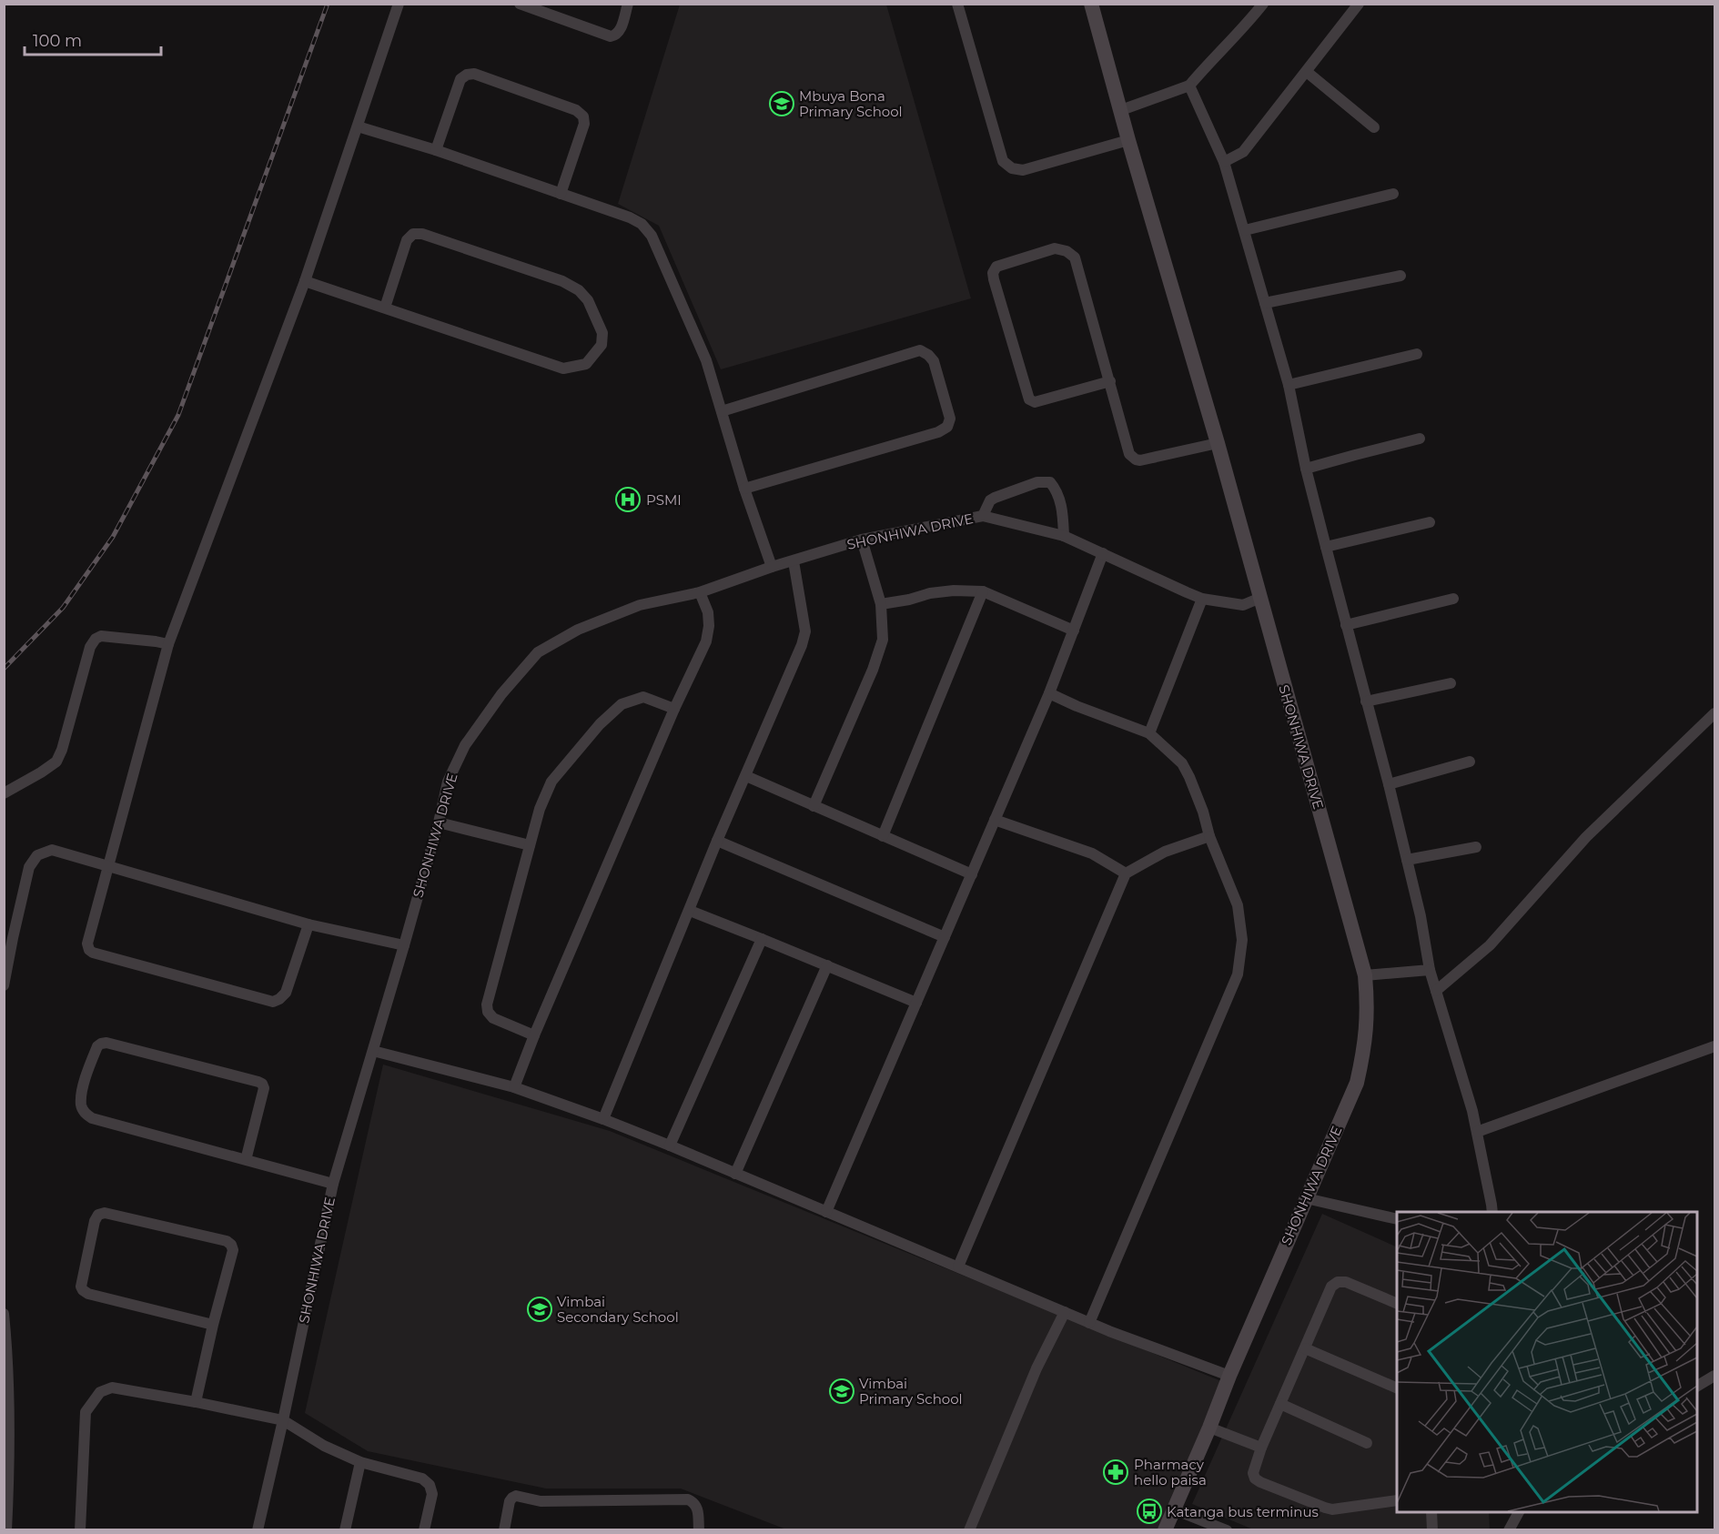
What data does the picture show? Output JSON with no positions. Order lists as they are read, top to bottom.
{
  "streets": {
    "street": ["SHONHIWA DRIVE"]
  },
  "places": {
    "school or university": ["Mbuya Bona Primary School", "Vimbai Secondary School", "Vimbai Primary School"],
    "hospital": ["PSMI"],
    "pharmacy": ["Pharmacy hello paisa"],
    "bus stop": ["Katanga bus terminus"]
  },
  "scale_bar": "100 m"
}
